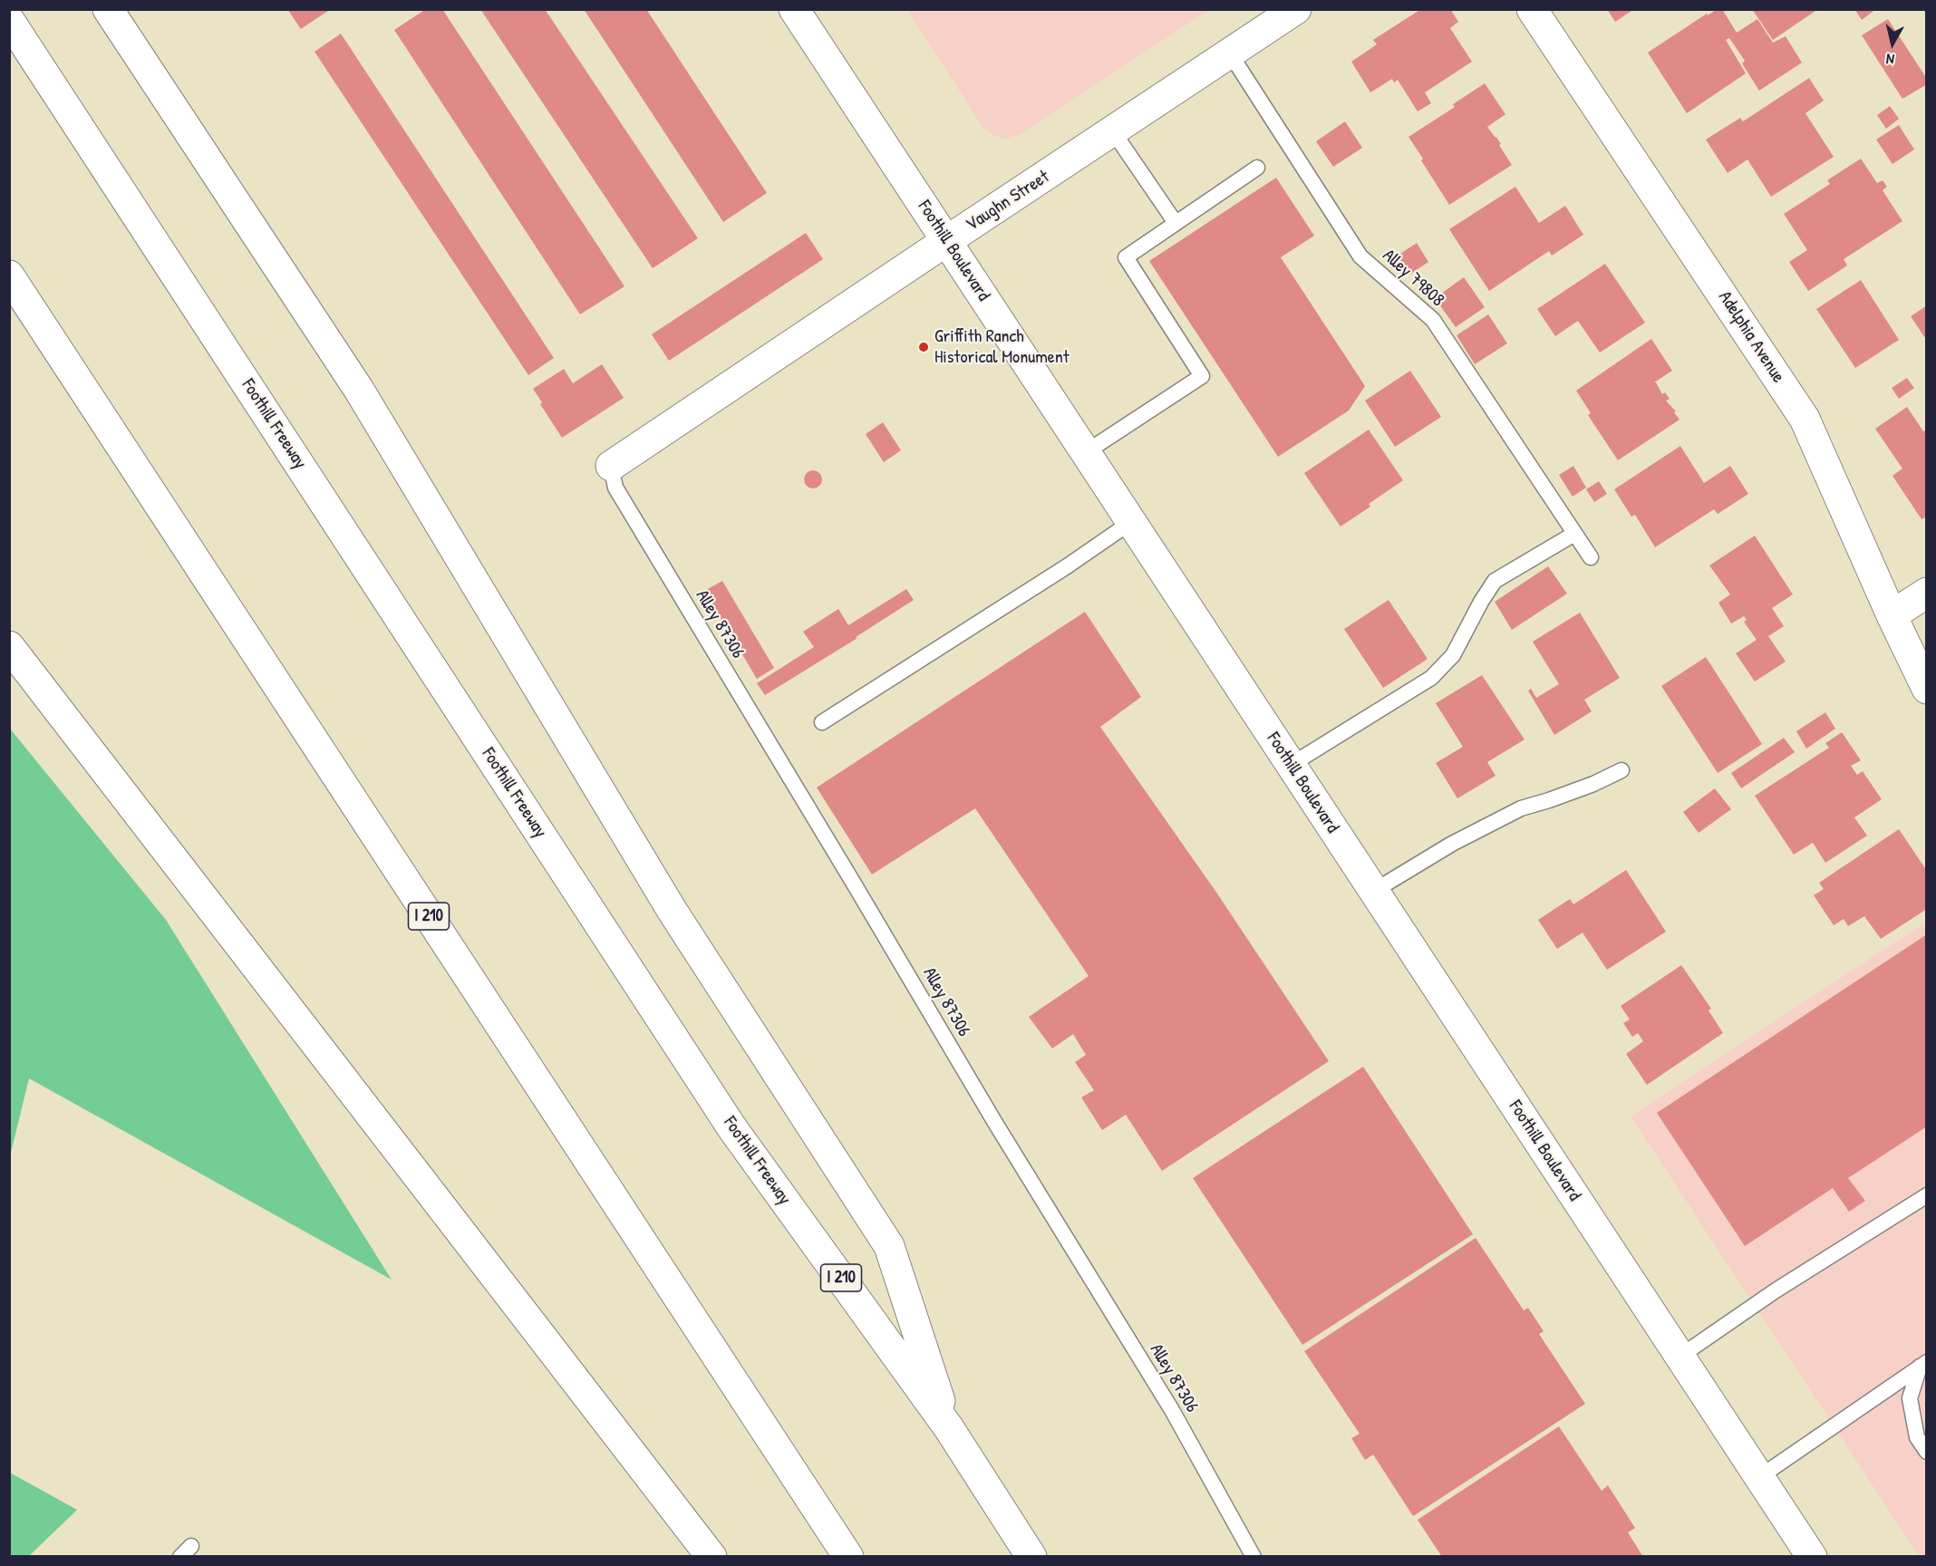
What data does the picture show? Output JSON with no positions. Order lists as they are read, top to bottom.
{
  "streets": {
    "main road": [
      "Vaughn Street",
      "Foothill Boulevard",
      "Adelphia Avenue",
      "Foothill Freeway",
      "I 210"
    ],
    "lane": ["Alley 79808", "Alley 87306"]
  },
  "crossings": [
    ["Vaughn Street", "Foothill Boulevard"],
    ["Vaughn Street", "Alley 79808"],
    ["Vaughn Street", "Alley 87306"]
  ],
  "places": ["Griffith Ranch Historical Monument"],
  "north": "bottom"
}
